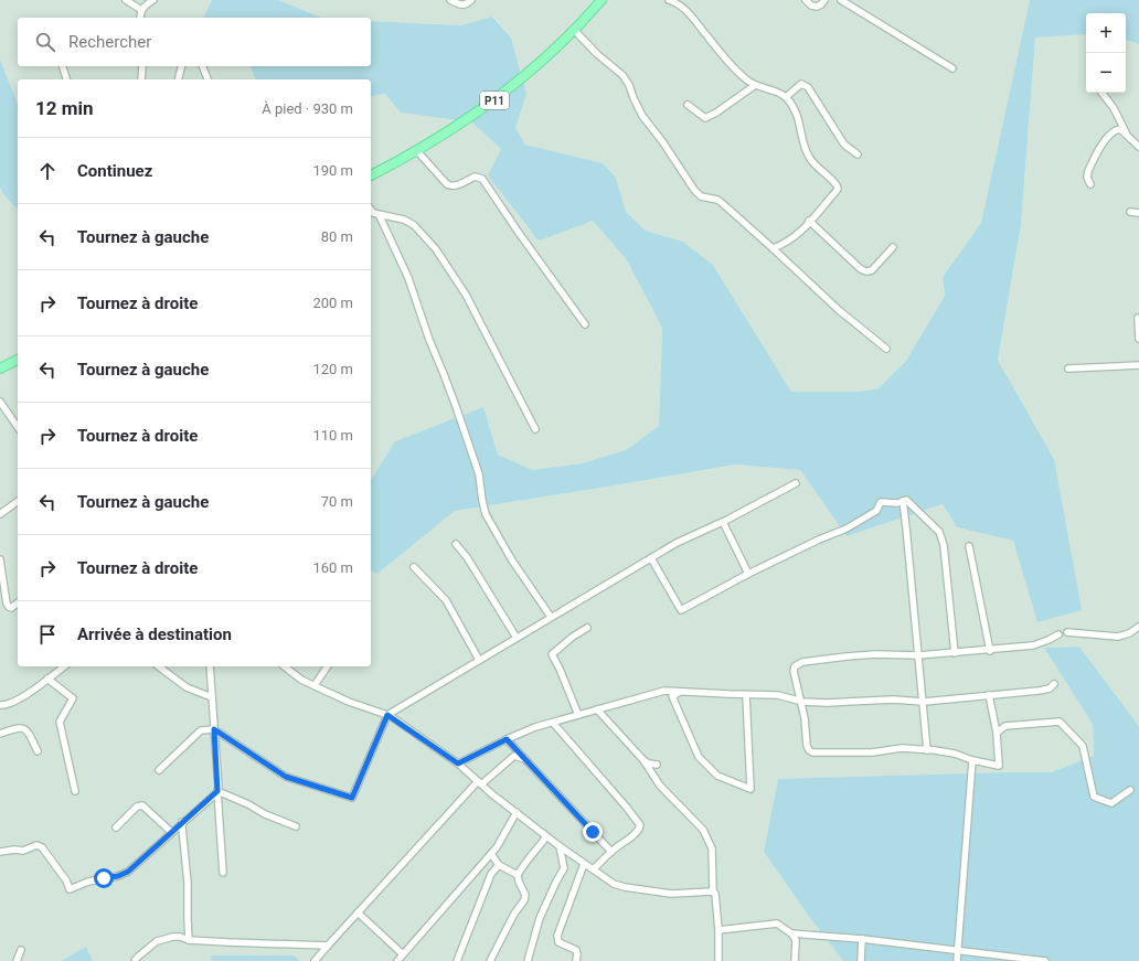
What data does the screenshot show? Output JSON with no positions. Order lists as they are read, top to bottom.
{
  "streets": {
    "main road": ["P11"]
  },
  "page": {
    "map_buttons": ["+", "−"],
    "search": "Rechercher",
    "heading": ["12 min", "À pied · 930 m"],
    "list": [
      ["Continuez", "190 m"],
      ["Tournez à gauche", "80 m"],
      ["Tournez à droite", "200 m"],
      ["Tournez à gauche", "120 m"],
      ["Tournez à droite", "110 m"],
      ["Tournez à gauche", "70 m"],
      ["Tournez à droite", "160 m"],
      "Arrivée à destination"
    ]
  }
}
